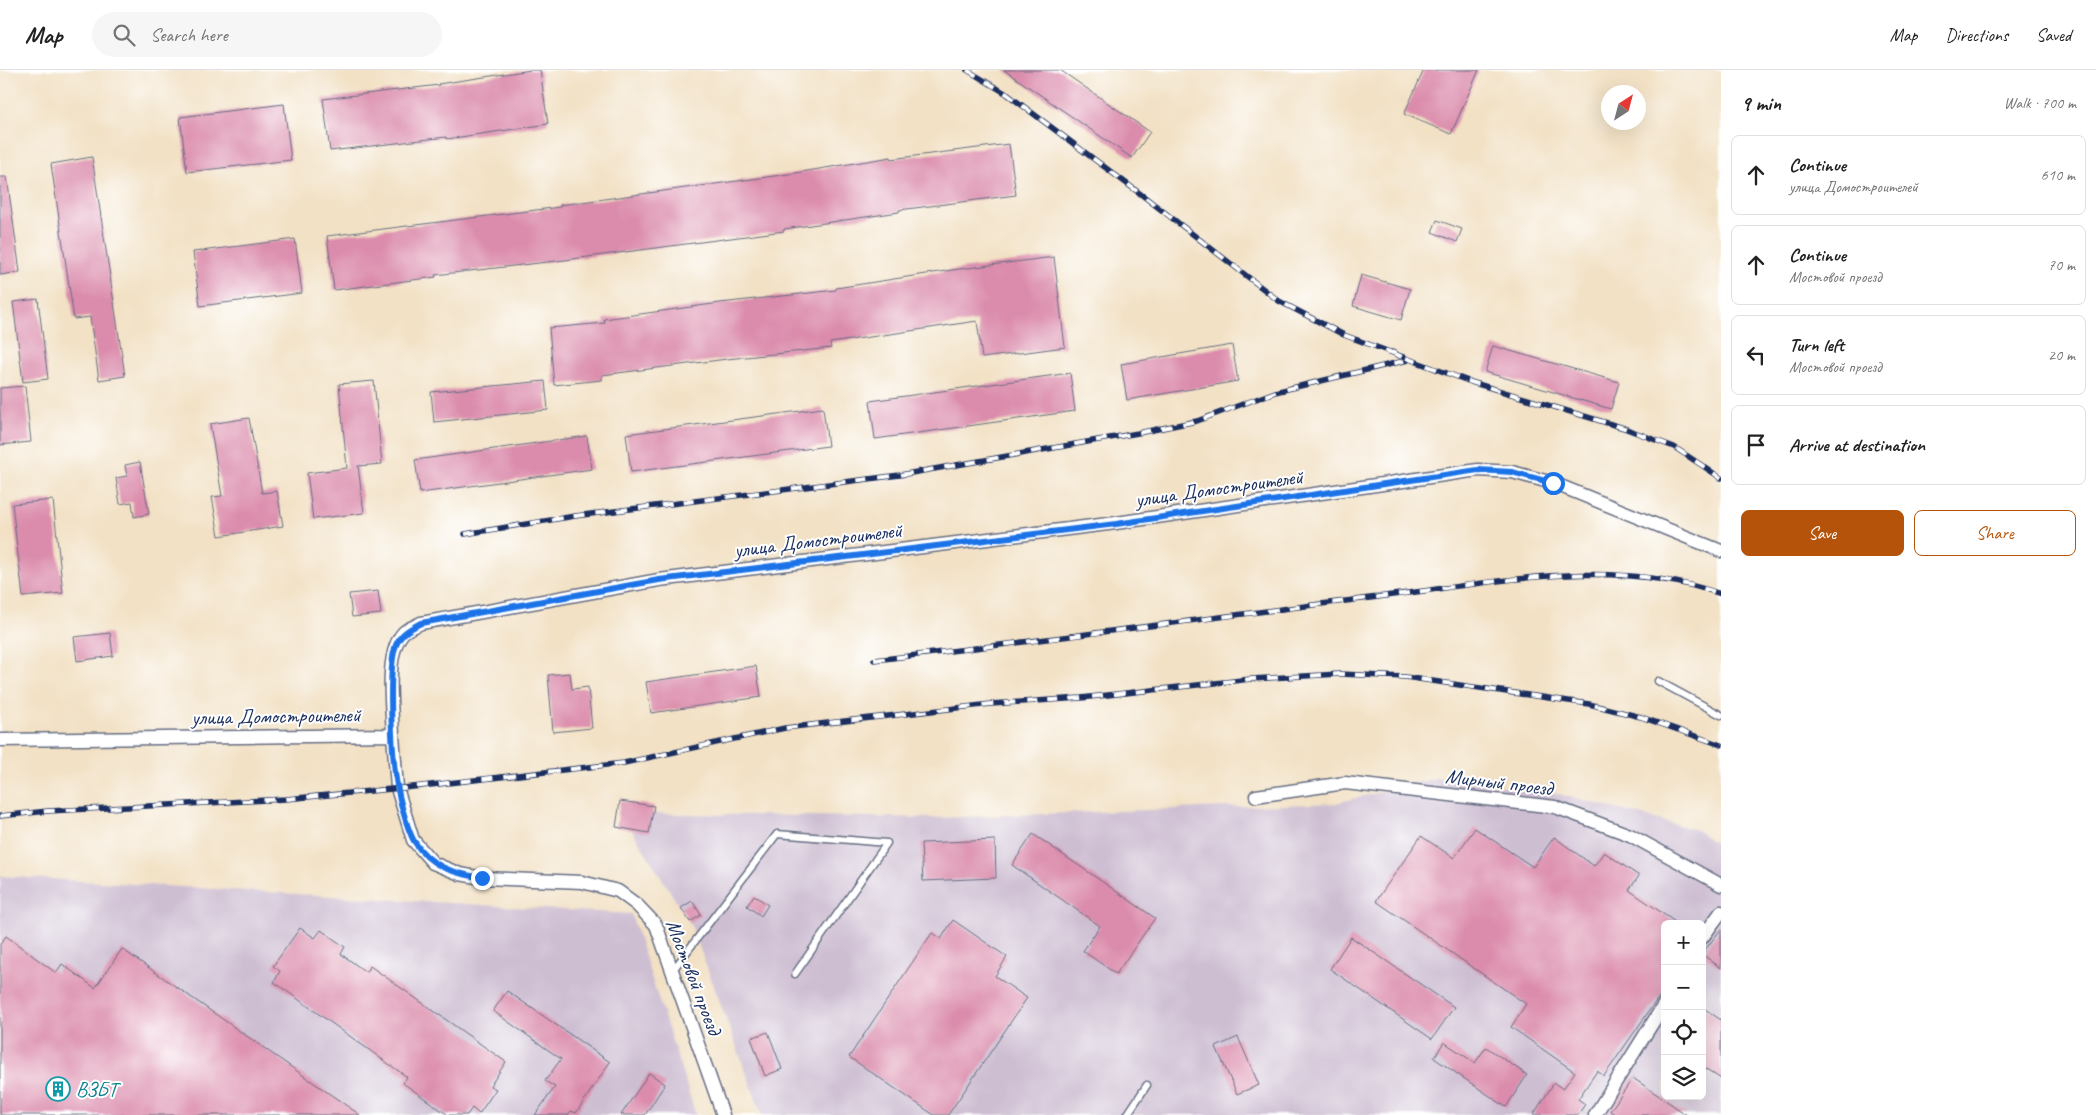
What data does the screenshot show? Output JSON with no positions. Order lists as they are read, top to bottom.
{
  "streets": {
    "street": ["улица Домостроителей", "Мирный проезд", "Мостовой проезд"]
  },
  "crossings": [
    ["улица Домостроителей", "Мостовой проезд"]
  ],
  "places": {
    "building": ["ВЗБТ"]
  },
  "north": "top right",
  "page": {
    "header": "Map",
    "search": "Search here",
    "nav": ["Map", "Directions", "Saved"],
    "heading": ["9 min", "Walk · 700 m"],
    "list": [
      ["Continue", "улица Домостроителей", "610 m"],
      ["Continue", "Мостовой проезд", "70 m"],
      ["Turn left", "Мостовой проезд", "20 m"],
      "Arrive at destination"
    ],
    "buttons": ["Save", "Share"],
    "map_buttons": ["+", "−"]
  }
}
